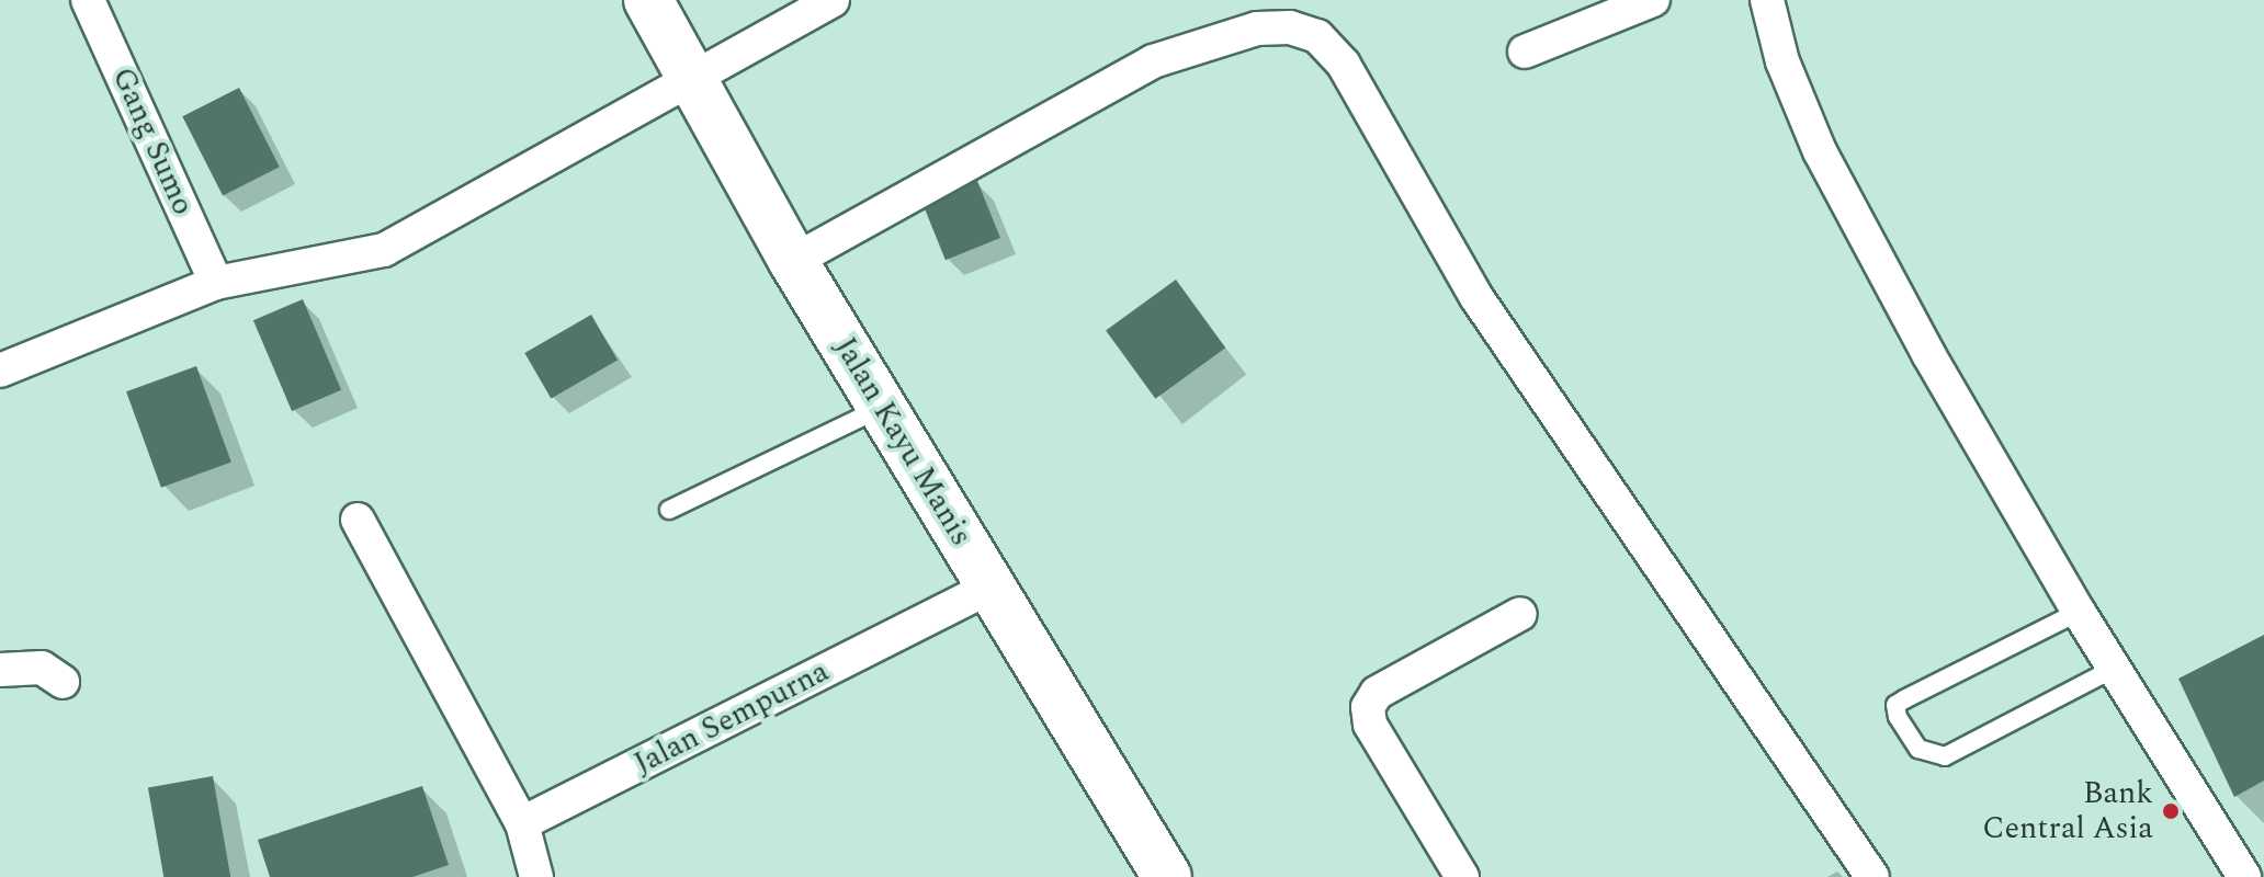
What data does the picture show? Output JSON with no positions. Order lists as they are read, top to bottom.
{
  "streets": {
    "street": ["Gang Sumo", "Jalan Kayu Manis", "Jalan Sempurna"]
  },
  "crossings": [
    ["Jalan Kayu Manis", "Jalan Sempurna"]
  ],
  "places": ["Bank Central Asia"]
}
